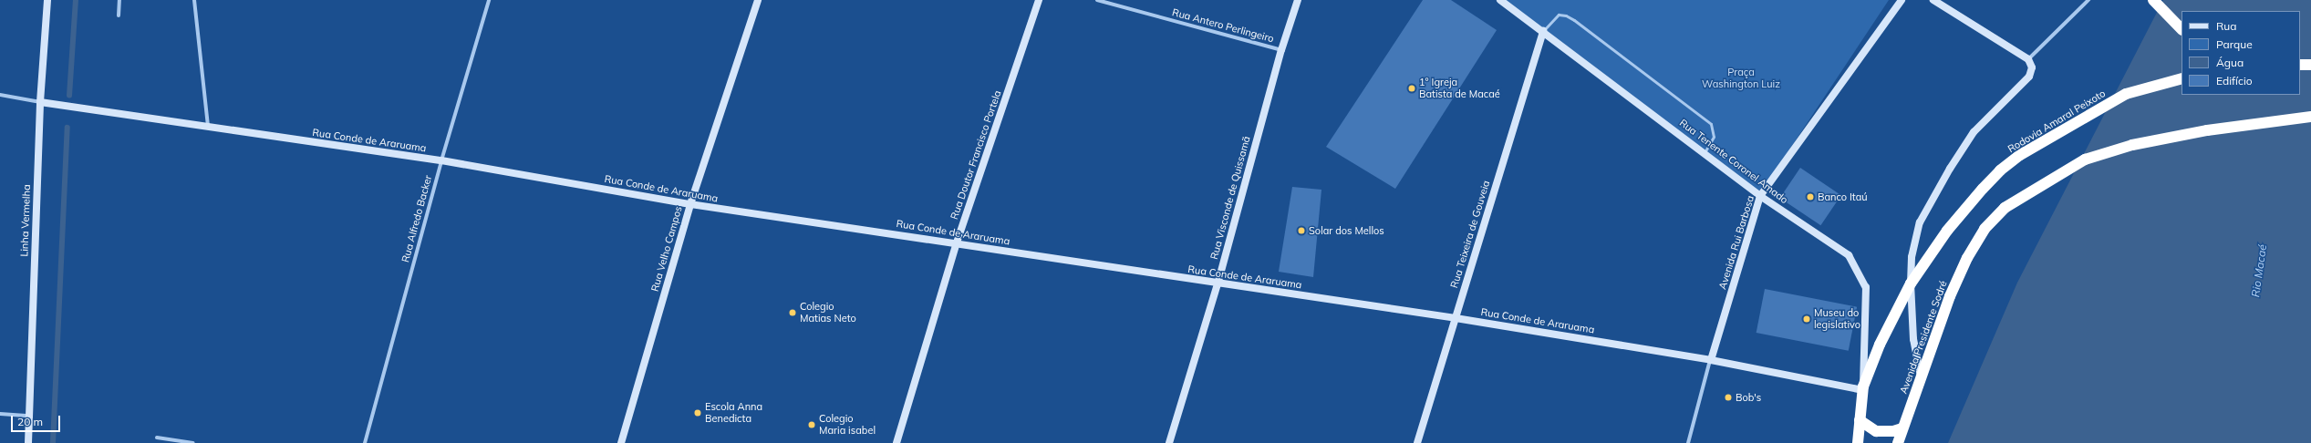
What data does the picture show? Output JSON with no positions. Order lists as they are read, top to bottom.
{
  "streets": {
    "highway": ["Rodovia Amaral Peixoto", "Avenida Presidente Sodré"],
    "street": [
      "Rua Antero Perlingeiro",
      "Rua Conde de Araruama",
      "Rua Doutor Francisco Portela",
      "Rua Tenente Coronel Amado",
      "Rua Visconde de Quissamã",
      "Rua Alfredo Backer",
      "Linha Vermelha",
      "Rua Teixeira de Gouveia",
      "Avenida Rui Barbosa",
      "Rua Velho Campos"
    ]
  },
  "crossings": [
    ["Rua Antero Perlingeiro", "Rua Visconde de Quissamã"],
    ["Rua Conde de Araruama", "Rua Doutor Francisco Portela"],
    ["Rua Conde de Araruama", "Rua Tenente Coronel Amado"],
    ["Rua Conde de Araruama", "Rua Visconde de Quissamã"],
    ["Rua Conde de Araruama", "Rua Alfredo Backer"],
    ["Rua Conde de Araruama", "Linha Vermelha"],
    ["Rua Conde de Araruama", "Rua Teixeira de Gouveia"],
    ["Rua Conde de Araruama", "Avenida Rui Barbosa"],
    ["Rua Conde de Araruama", "Rua Velho Campos"],
    ["Rua Tenente Coronel Amado", "Rua Teixeira de Gouveia"],
    ["Rua Tenente Coronel Amado", "Avenida Rui Barbosa"]
  ],
  "water": ["Rio Macaé"],
  "parks": ["Praça Washington Luiz"],
  "places": [
    "1° Igreja Batista de Macaé",
    "Banco Itaú",
    "Solar dos Mellos",
    "Colegio Matias Neto",
    "Museu do legislativo",
    "Bob's",
    "Escola Anna Benedicta",
    "Colegio Maria isabel"
  ],
  "legend": [
    "Rua",
    "Parque",
    "Água",
    "Edifício"
  ],
  "scale_bar": "20 m"
}
